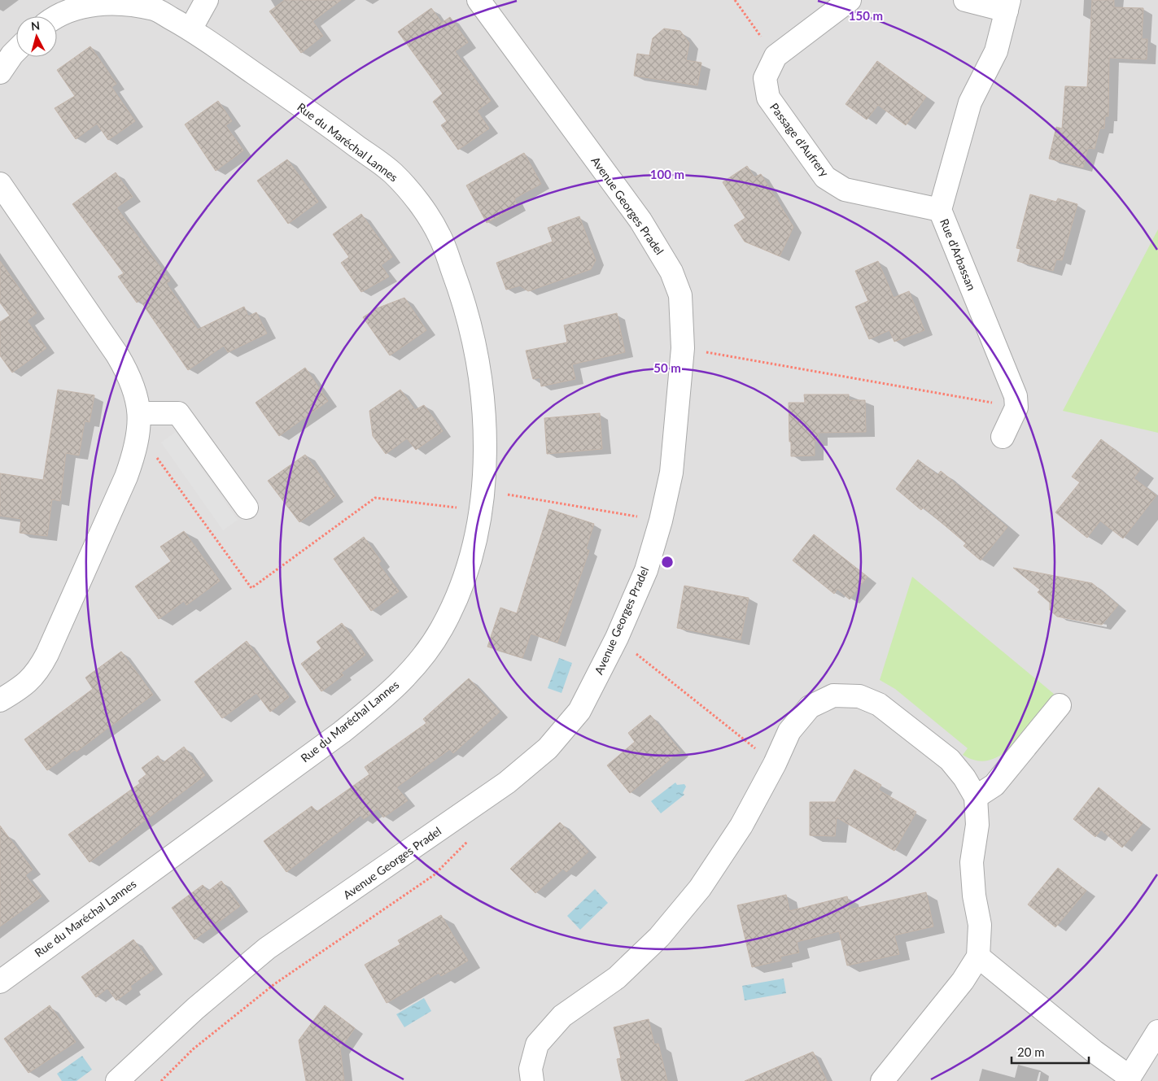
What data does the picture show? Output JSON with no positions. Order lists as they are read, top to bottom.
{
  "streets": {
    "street": [
      "Passage d'Aufrery",
      "Rue du Maréchal Lannes",
      "Avenue Georges Pradel",
      "Rue d'Arbassan"
    ]
  },
  "crossings": [
    ["Passage d'Aufrery", "Rue d'Arbassan"]
  ],
  "scale_bar": "20 m",
  "north": "top",
  "rings": ["150 m", "100 m", "50 m"]
}
